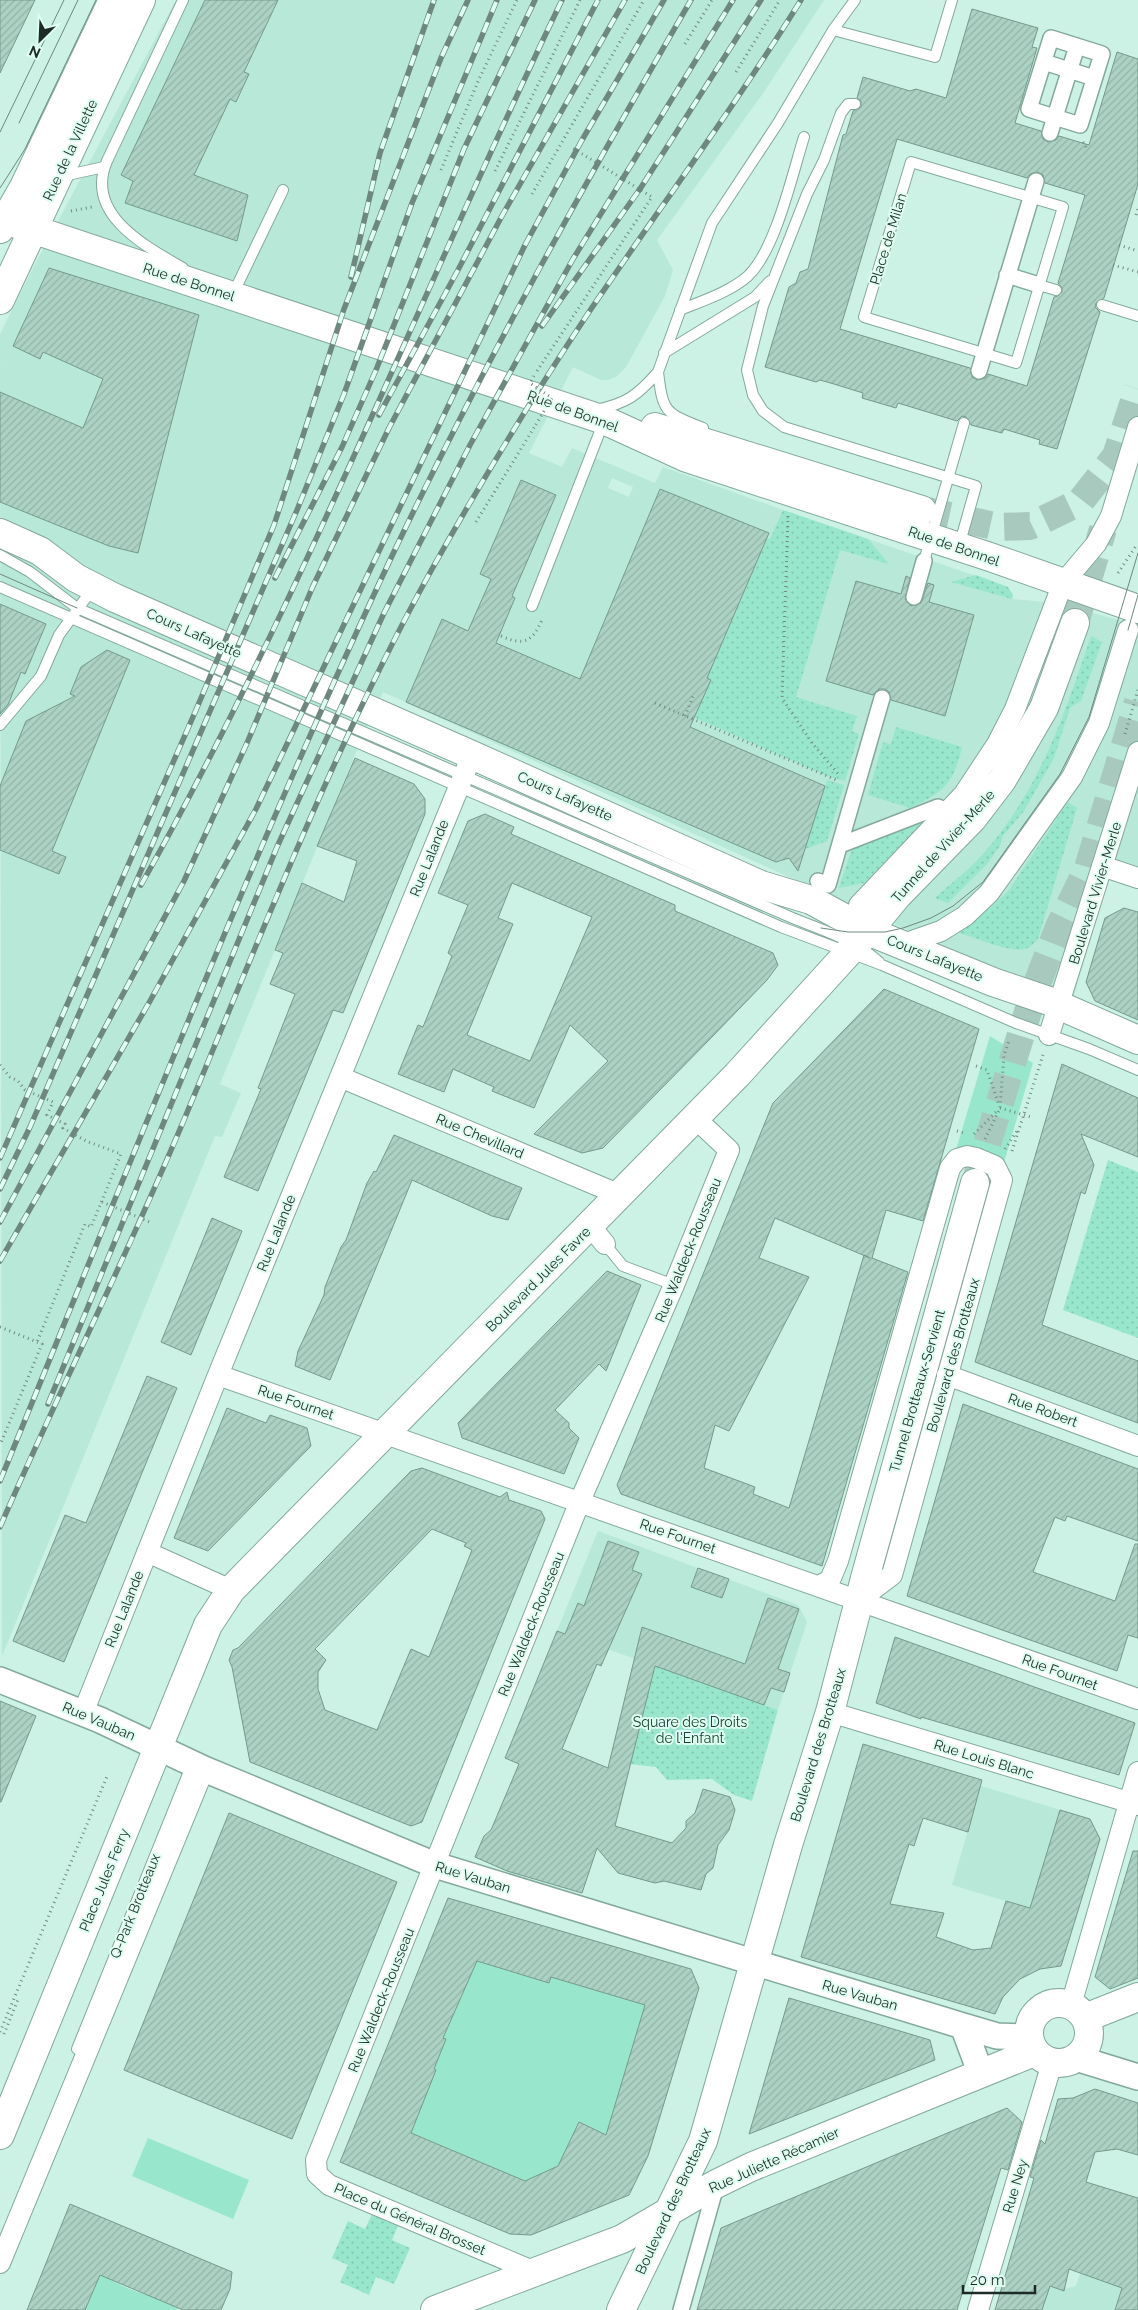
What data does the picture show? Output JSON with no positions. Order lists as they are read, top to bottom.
{
  "streets": {
    "main road": [
      "Rue de la Villette",
      "Rue de Bonnel",
      "Cours Lafayette",
      "Tunnel de Vivier-Merle",
      "Boulevard Jules Favre",
      "Boulevard des Brotteaux",
      "Tunnel Brotteaux-Servient",
      "Place Jules Ferry",
      "Rue Juliette Récamier"
    ],
    "street": [
      "Rue Lalande",
      "Boulevard Vivier-Merle",
      "Rue Chevillard",
      "Rue Waldeck-Rousseau",
      "Rue Fournet",
      "Rue Robert",
      "Rue Vauban",
      "Rue Louis Blanc",
      "Rue Ney",
      "Place du Général Brosset"
    ],
    "lane": ["Place de Milan", "Q-Park Brotteaux"]
  },
  "crossings": [
    ["Rue de la Villette", "Rue de Bonnel"],
    ["Cours Lafayette", "Tunnel de Vivier-Merle"],
    ["Cours Lafayette", "Rue Lalande"],
    ["Cours Lafayette", "Boulevard Vivier-Merle"],
    ["Cours Lafayette", "Boulevard Jules Favre"],
    ["Tunnel de Vivier-Merle", "Boulevard Jules Favre"],
    ["Rue Lalande", "Rue Chevillard"],
    ["Rue Lalande", "Rue Fournet"],
    ["Rue Lalande", "Rue Vauban"],
    ["Rue Chevillard", "Boulevard Jules Favre"],
    ["Rue Waldeck-Rousseau", "Boulevard Jules Favre"],
    ["Rue Waldeck-Rousseau", "Rue Fournet"],
    ["Rue Waldeck-Rousseau", "Rue Vauban"],
    ["Rue Waldeck-Rousseau", "Place du Général Brosset"],
    ["Boulevard Jules Favre", "Rue Fournet"],
    ["Boulevard Jules Favre", "Place Jules Ferry"],
    ["Boulevard des Brotteaux", "Tunnel Brotteaux-Servient"],
    ["Boulevard des Brotteaux", "Rue Fournet"],
    ["Boulevard des Brotteaux", "Rue Robert"],
    ["Boulevard des Brotteaux", "Rue Vauban"],
    ["Boulevard des Brotteaux", "Rue Louis Blanc"],
    ["Boulevard des Brotteaux", "Rue Juliette Récamier"],
    ["Tunnel Brotteaux-Servient", "Rue Fournet"],
    ["Rue Vauban", "Place Jules Ferry"],
    ["Rue Vauban", "Q-Park Brotteaux"],
    ["Rue Vauban", "Rue Juliette Récamier"],
    ["Rue Vauban", "Rue Ney"],
    ["Rue Juliette Récamier", "Rue Ney"],
    ["Rue Juliette Récamier", "Place du Général Brosset"]
  ],
  "parks": ["Square des Droits de l'Enfant"],
  "scale_bar": "20 m",
  "north": "bottom left"
}
